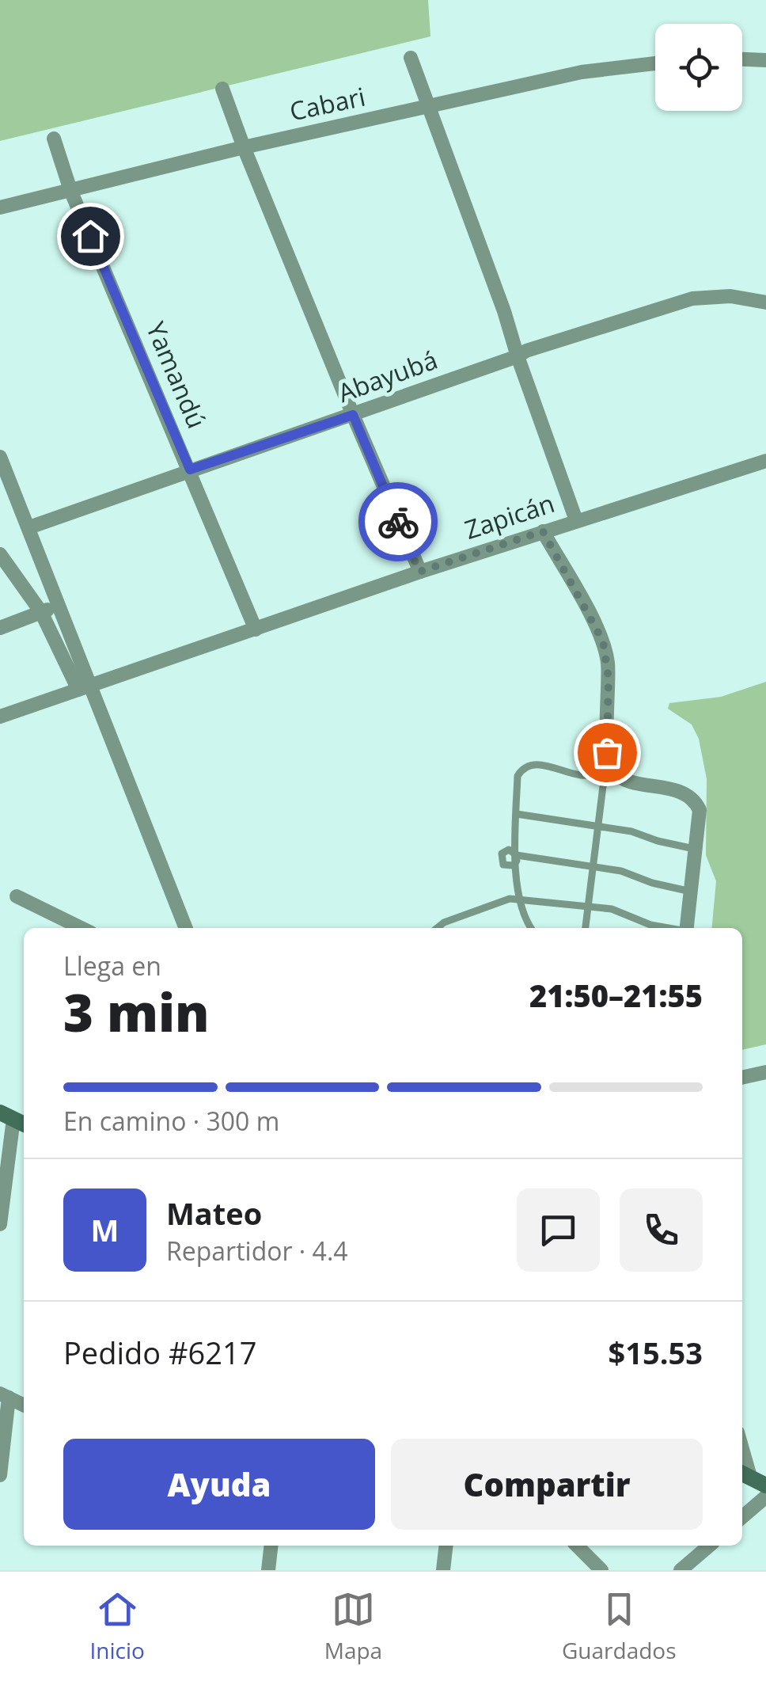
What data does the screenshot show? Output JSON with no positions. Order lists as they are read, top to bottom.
{
  "streets": {
    "street": [
      "Cabari",
      "Yamandú",
      "Abayubá",
      "Zapicán"
    ]
  },
  "crossings": [
    ["Cabari", "Yamandú"],
    ["Yamandú", "Abayubá"],
    ["Yamandú", "Zapicán"]
  ],
  "page": {
    "heading": ["3 min", "Llega en", "21:50–21:55"],
    "panel": [
      "Mateo",
      "Repartidor · 4.4",
      "Pedido #6217",
      "$15.53"
    ],
    "bar": "En camino · 300 m",
    "round": "M",
    "buttons": ["Ayuda", "Compartir"],
    "tabs": ["Inicio", "Mapa", "Guardados"]
  }
}
